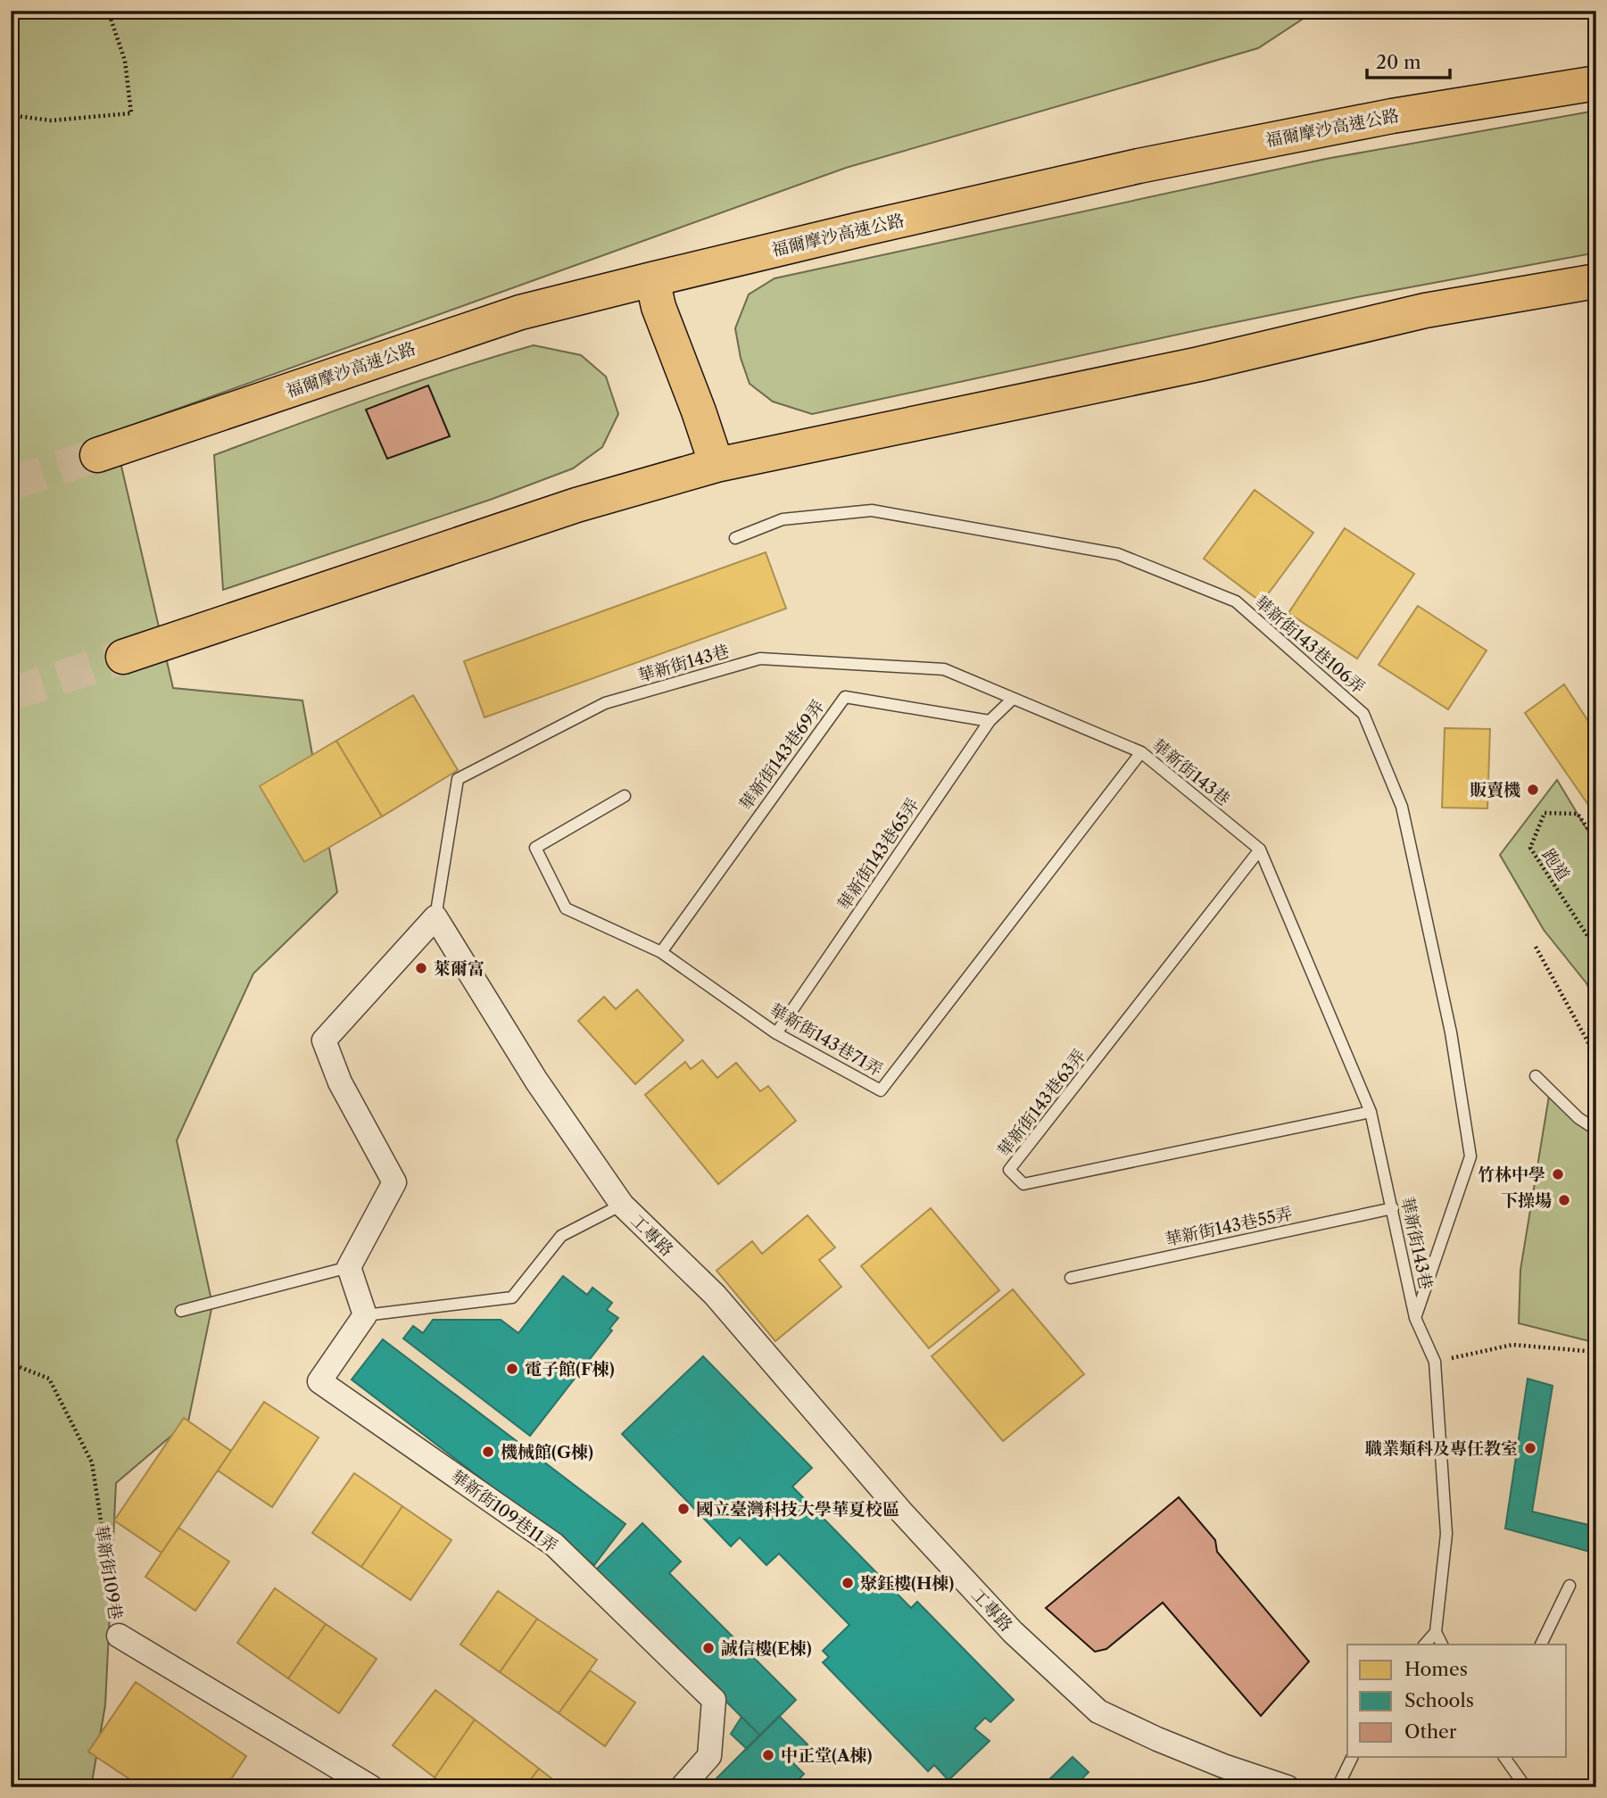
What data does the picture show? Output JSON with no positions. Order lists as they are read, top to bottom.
{
  "streets": {
    "highway": ["福爾摩沙高速公路"],
    "street": ["工專路", "華新街109巷11弄", "華新街109巷"],
    "lane": [
      "華新街143巷106弄",
      "華新街143巷",
      "華新街143巷69弄",
      "華新街143巷65弄",
      "華新街143巷71弄",
      "華新街143巷63弄",
      "華新街143巷55弄"
    ],
    "path": ["跑道"]
  },
  "crossings": [
    ["華新街143巷106弄", "華新街143巷"],
    ["華新街143巷", "華新街143巷65弄"],
    ["華新街143巷", "華新街143巷71弄"],
    ["華新街143巷", "華新街143巷63弄"],
    ["華新街143巷", "華新街143巷55弄"],
    ["華新街143巷", "工專路"],
    ["華新街143巷69弄", "華新街143巷65弄"],
    ["華新街143巷69弄", "華新街143巷71弄"],
    ["華新街143巷65弄", "華新街143巷71弄"]
  ],
  "places": [
    "販賣機",
    "萊爾富",
    "竹林中學",
    "下操場",
    "電子館(F棟)",
    "職業類科及專任教室",
    "機械館(G棟)",
    "國立臺灣科技大學華夏校區",
    "聚鈺樓(H棟)",
    "誠信樓(E棟)",
    "中正堂(A棟)"
  ],
  "legend": ["Homes", "Schools", "Other"],
  "scale_bar": "20 m"
}
